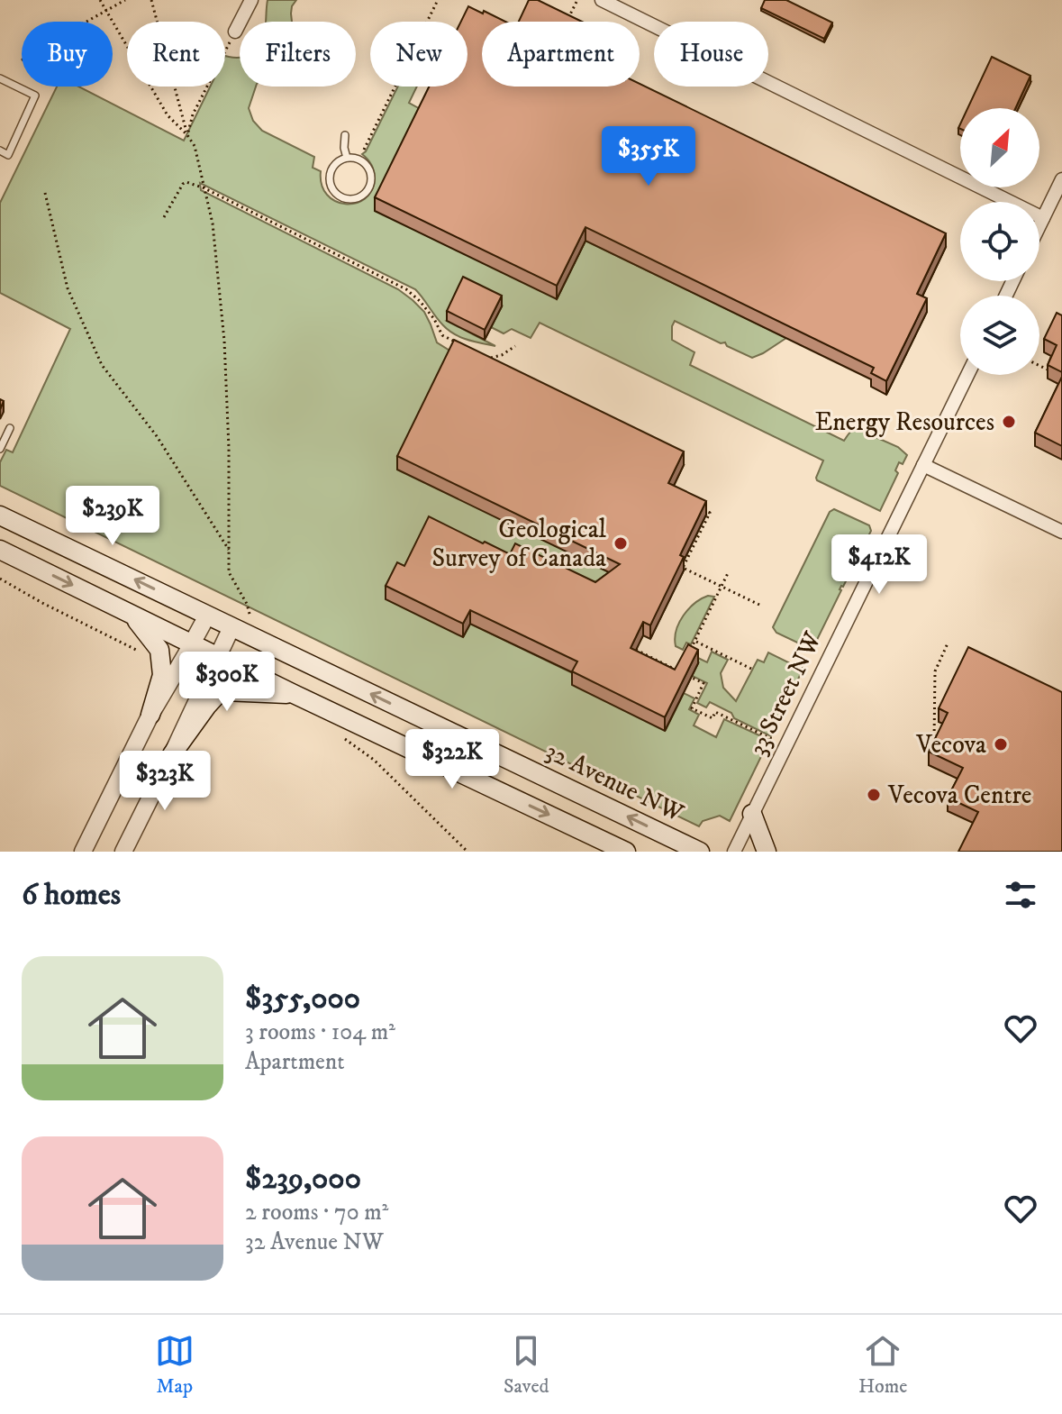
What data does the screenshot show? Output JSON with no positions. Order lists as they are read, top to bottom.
{
  "streets": {
    "main road": ["32 Avenue NW"],
    "street": ["33 Street NW"]
  },
  "places": [
    "Energy Resources",
    "Geological Survey of Canada",
    "Vecova",
    "Vecova Centre"
  ],
  "north": "top right",
  "page": {
    "chip": [
      "Buy",
      "Rent",
      "Filters",
      "New",
      "Apartment",
      "House"
    ],
    "price": [
      "$355K",
      "$239K",
      "$412K",
      "$300K",
      "$322K",
      "$323K"
    ],
    "heading": "6 homes",
    "list": [
      {
        "name": "$355,000",
        "note": "3 rooms · 104 m² · Apartment"
      },
      {
        "name": "$239,000",
        "note": "2 rooms · 70 m² · 32 Avenue NW"
      }
    ],
    "tabs": ["Map", "Saved", "Home"]
  }
}
